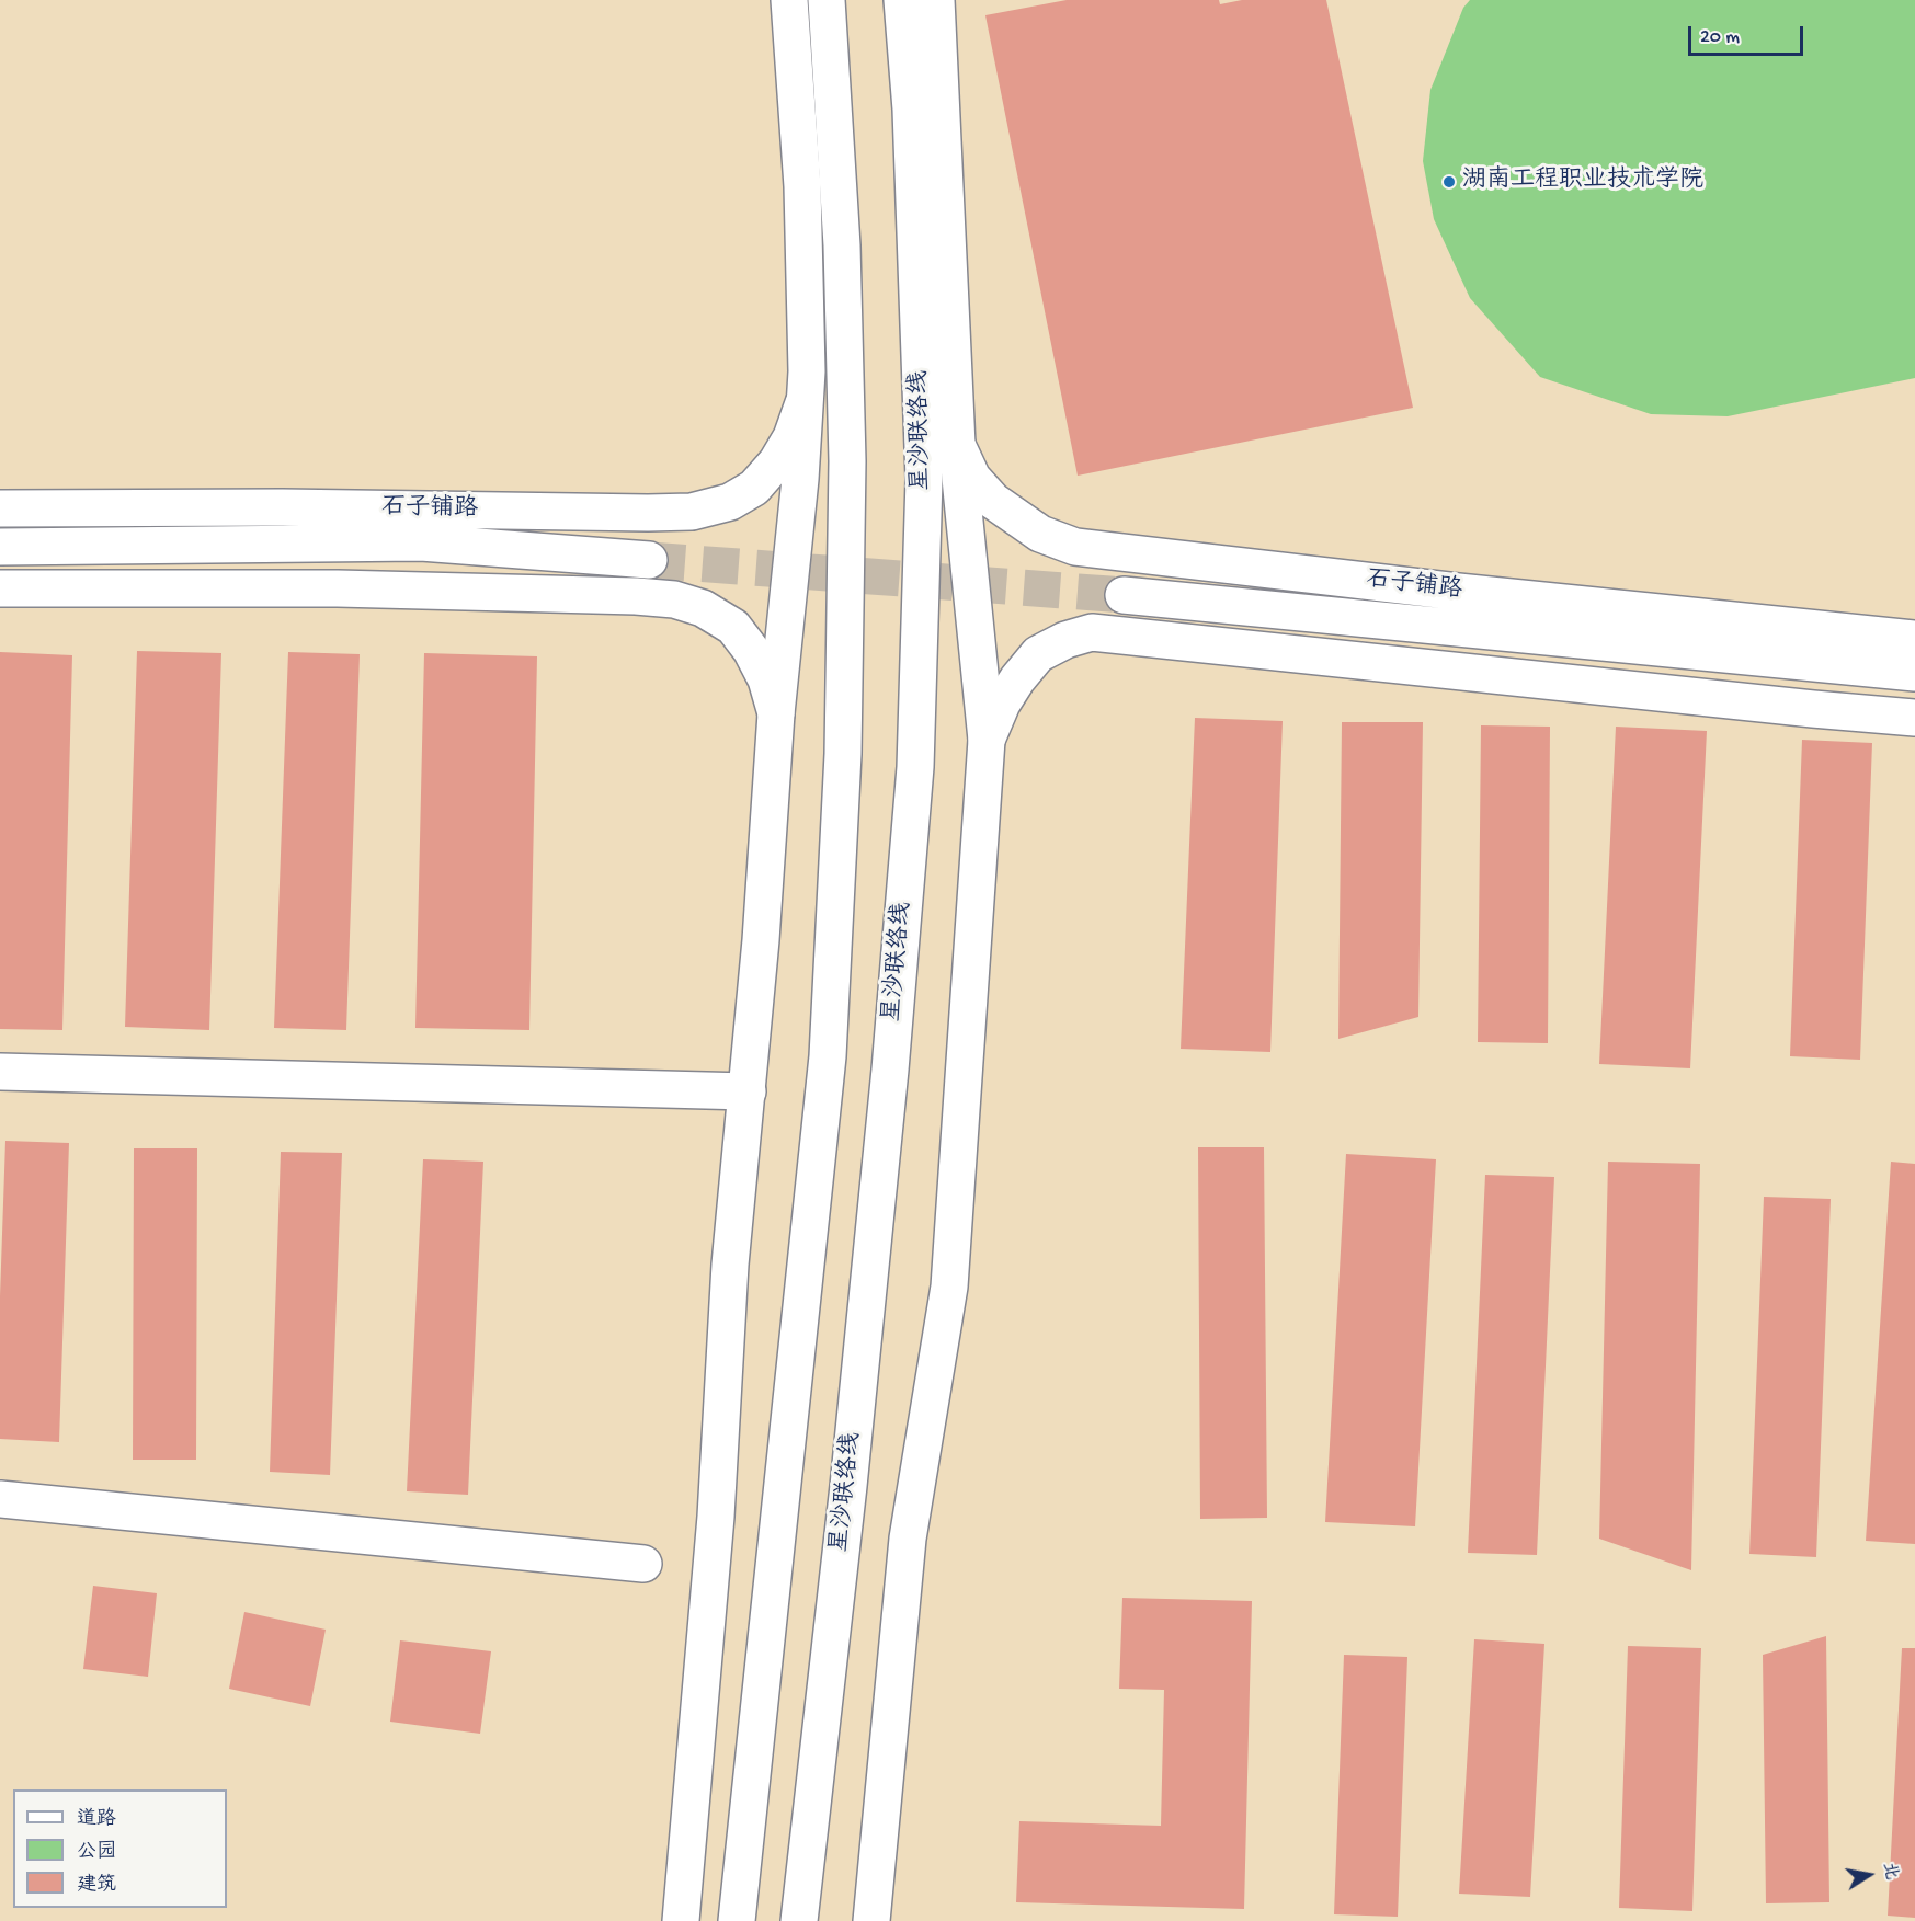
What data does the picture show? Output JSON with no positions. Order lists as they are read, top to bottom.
{
  "streets": {
    "main road": ["星沙联络线", "石子铺路"]
  },
  "places": ["湖南工程职业技术学院"],
  "legend": ["道路", "公园", "建筑"],
  "scale_bar": "20 m",
  "north": "right"
}
